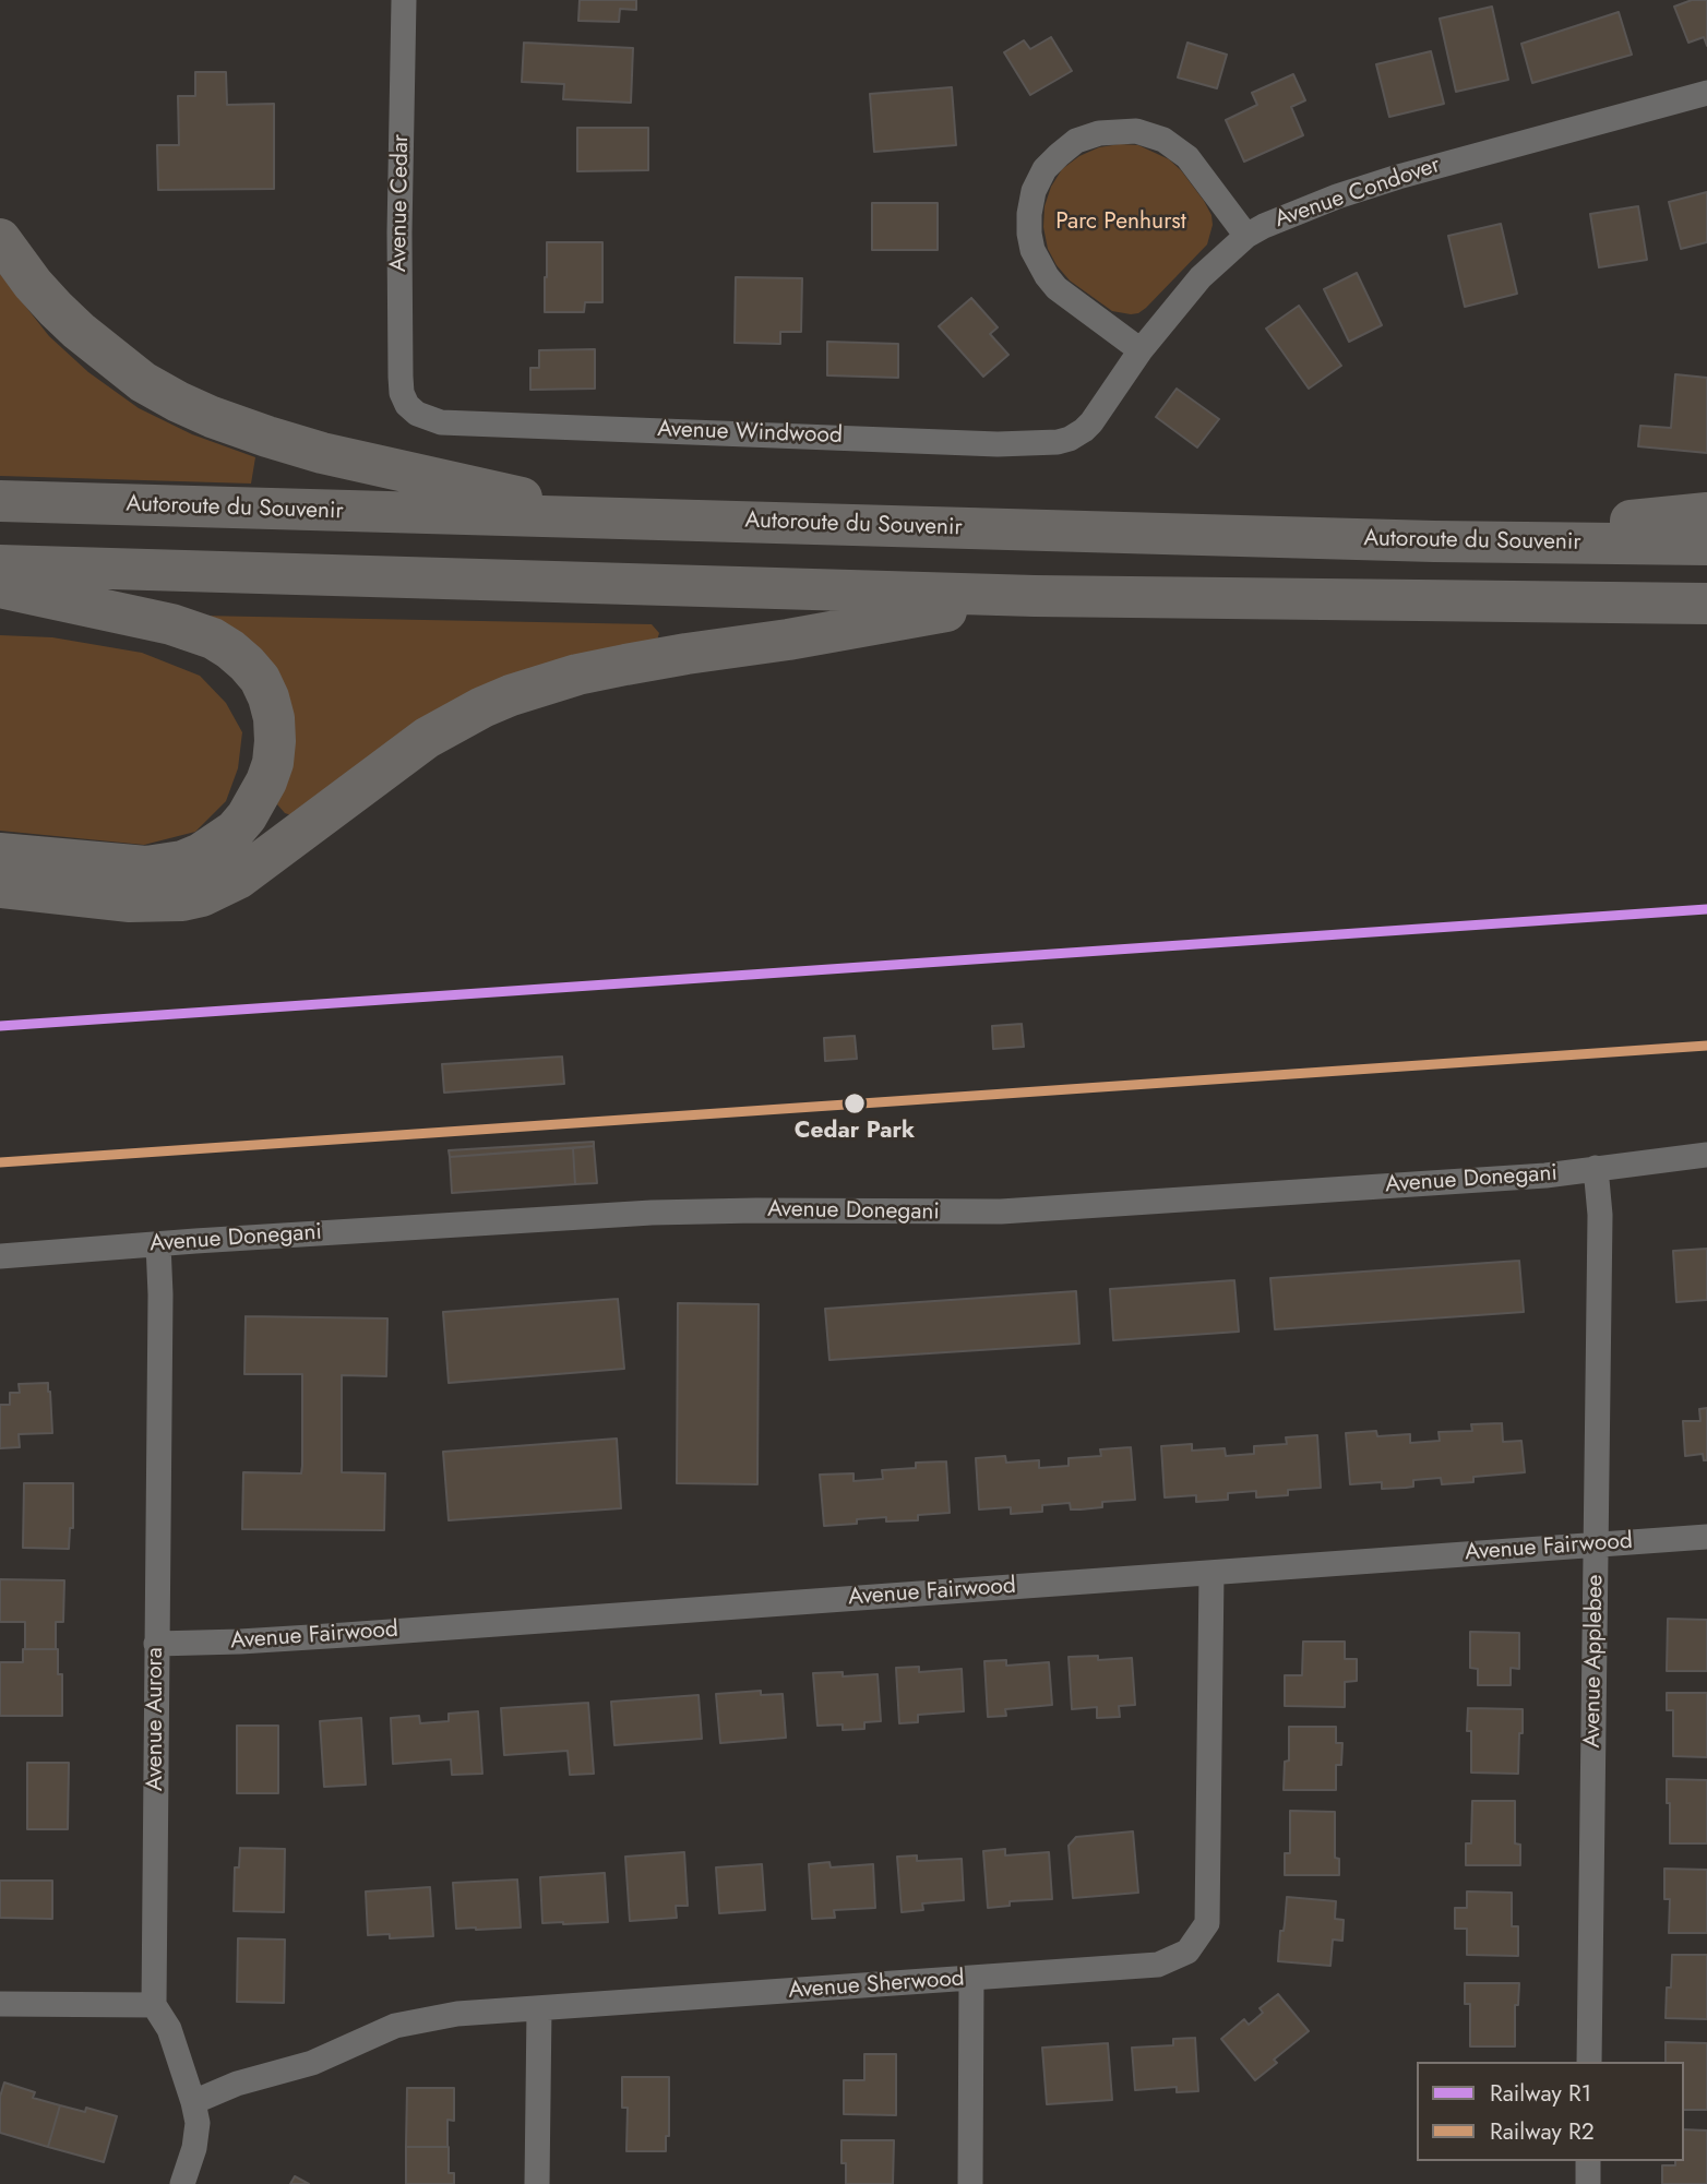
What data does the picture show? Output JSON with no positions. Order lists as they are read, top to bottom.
{
  "streets": {
    "highway": ["Autoroute du Souvenir"],
    "street": [
      "Avenue Condover",
      "Avenue Cedar",
      "Avenue Windwood",
      "Avenue Donegani",
      "Avenue Fairwood",
      "Avenue Applebee",
      "Avenue Aurora",
      "Avenue Sherwood"
    ]
  },
  "crossings": [
    ["Avenue Condover", "Avenue Windwood"],
    ["Avenue Cedar", "Avenue Windwood"],
    ["Avenue Donegani", "Avenue Applebee"],
    ["Avenue Donegani", "Avenue Aurora"],
    ["Avenue Fairwood", "Avenue Applebee"],
    ["Avenue Fairwood", "Avenue Aurora"],
    ["Avenue Fairwood", "Avenue Sherwood"],
    ["Avenue Aurora", "Avenue Sherwood"]
  ],
  "parks": ["Parc Penhurst"],
  "places": ["Cedar Park"],
  "lines": ["rail line R1", "rail line R2"],
  "legend": ["Railway R1", "Railway R2"]
}
